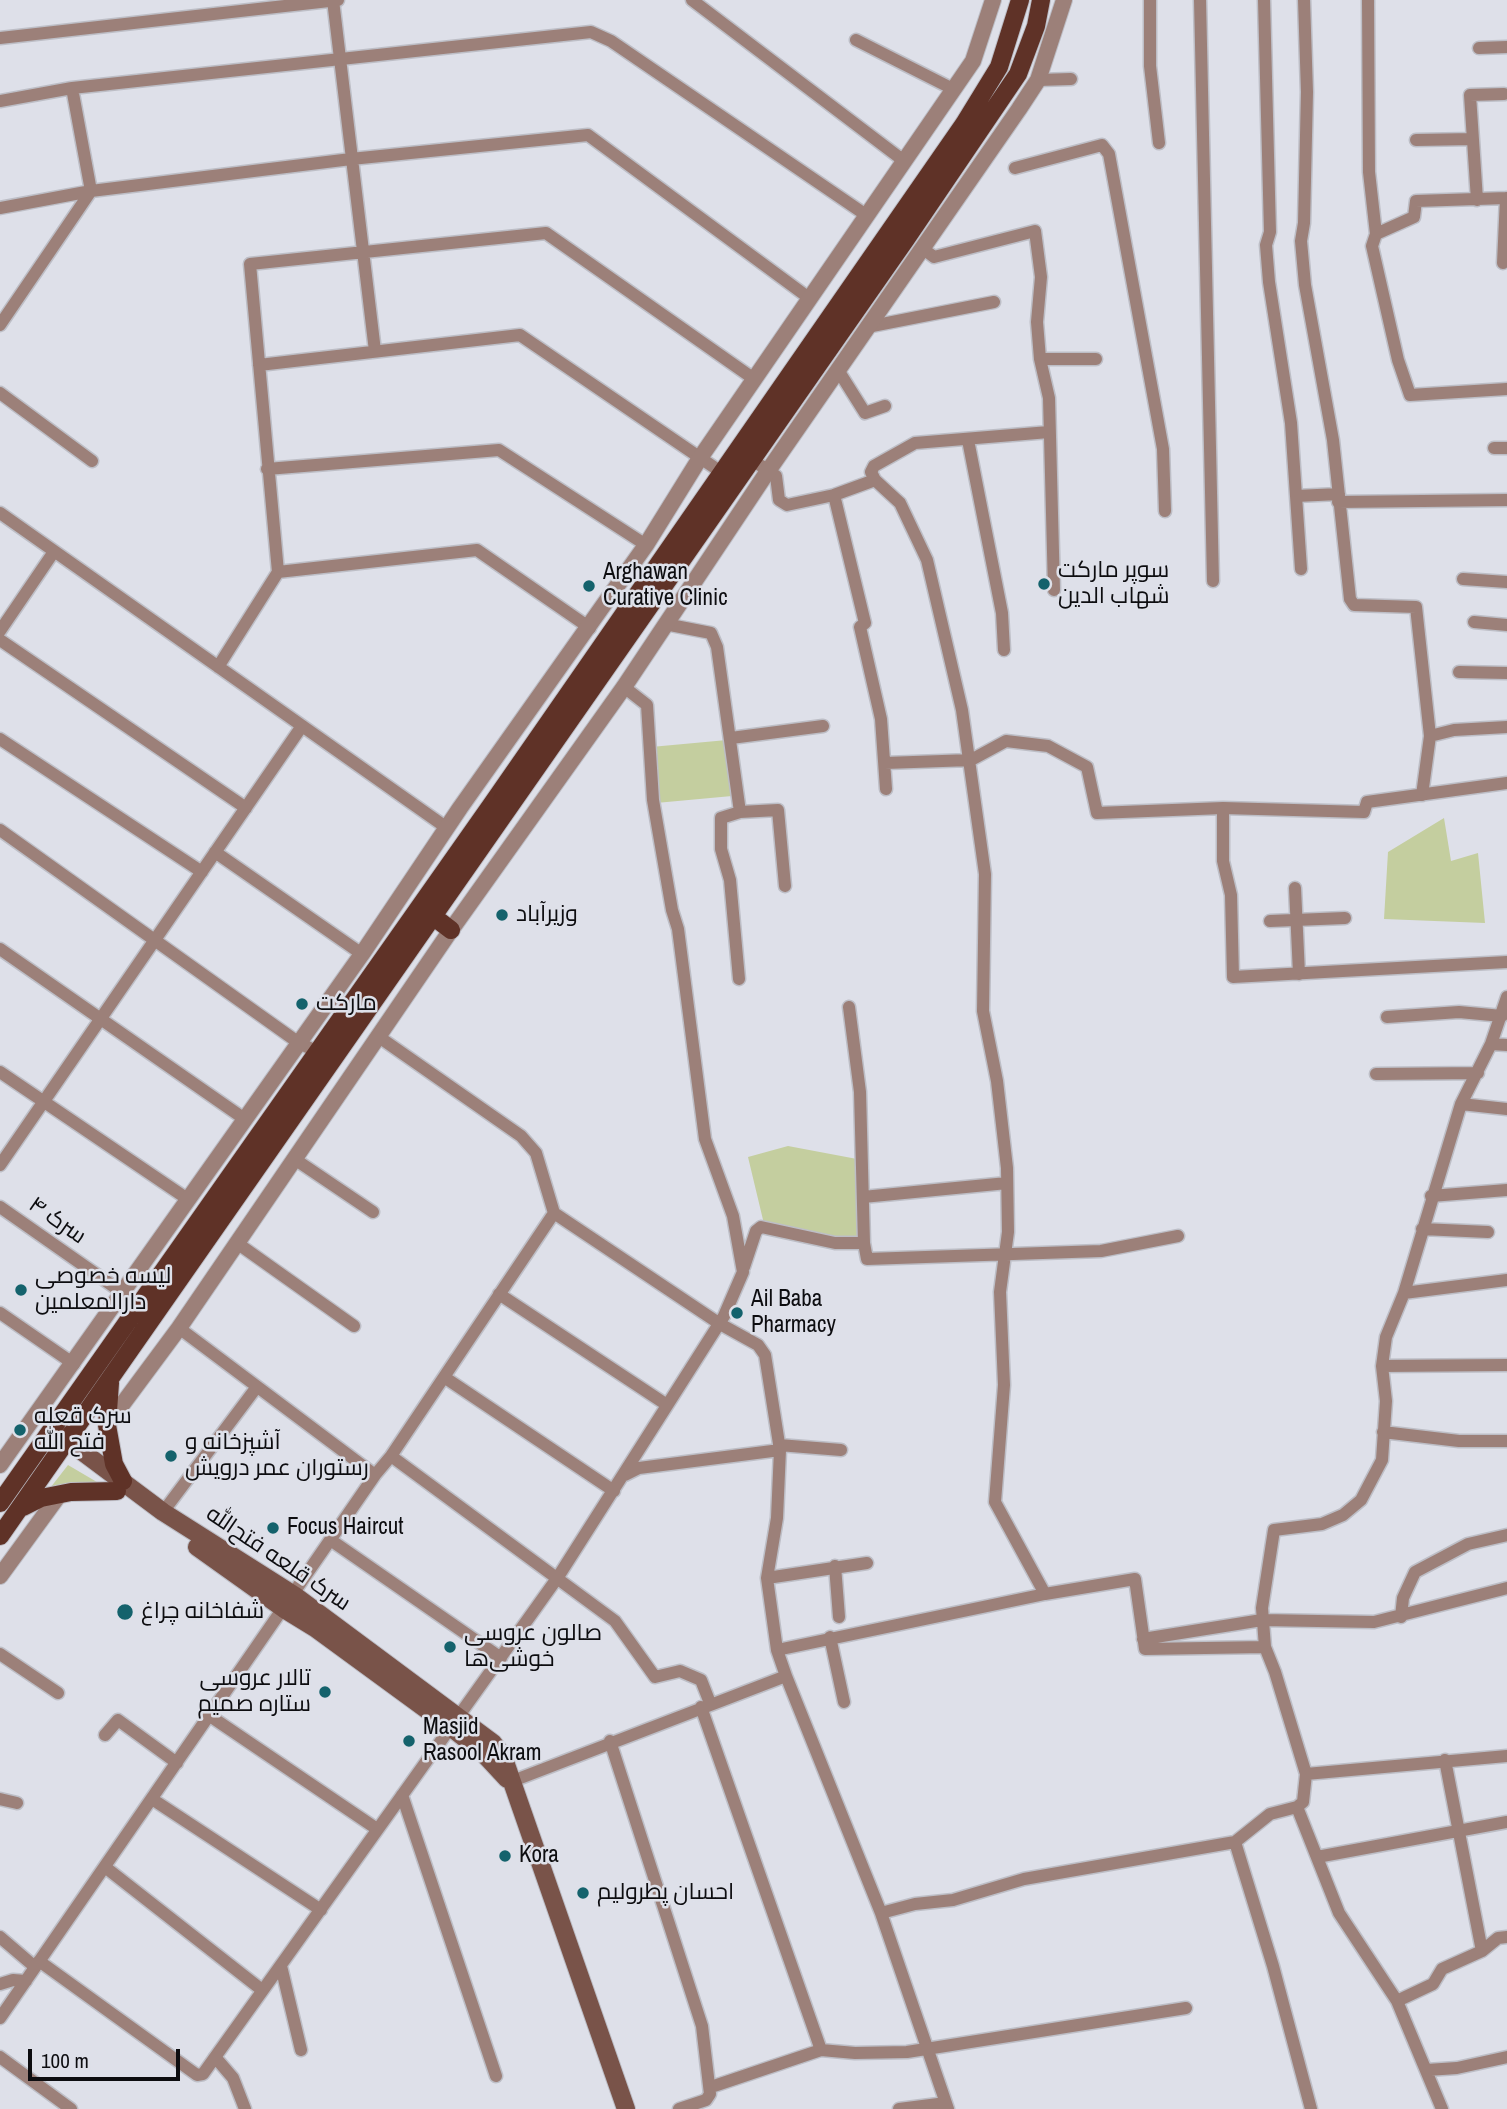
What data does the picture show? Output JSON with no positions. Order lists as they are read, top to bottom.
{
  "streets": {
    "main road": ["سرک قلعه فتح‌الله"],
    "street": ["سرک ۴"]
  },
  "places": [
    "سوپر مارکت شهاب الدین",
    "Arghawan Curative Clinic",
    "وزیرآباد",
    "مارکت",
    "لیسه خصوصی دارالمعلمین",
    "Ail Baba Pharmacy",
    "سرک قعله فتح الله",
    "آشپزخانه و رستوران عمر درویش",
    "Focus Haircut",
    "شفاخانه چراغ",
    "صالون عروسی خوشی‌ها",
    "تالار عروسی ستاره صمیم",
    "Masjid Rasool Akram",
    "Kora",
    "احسان پطرولیم"
  ],
  "scale_bar": "100 m"
}
